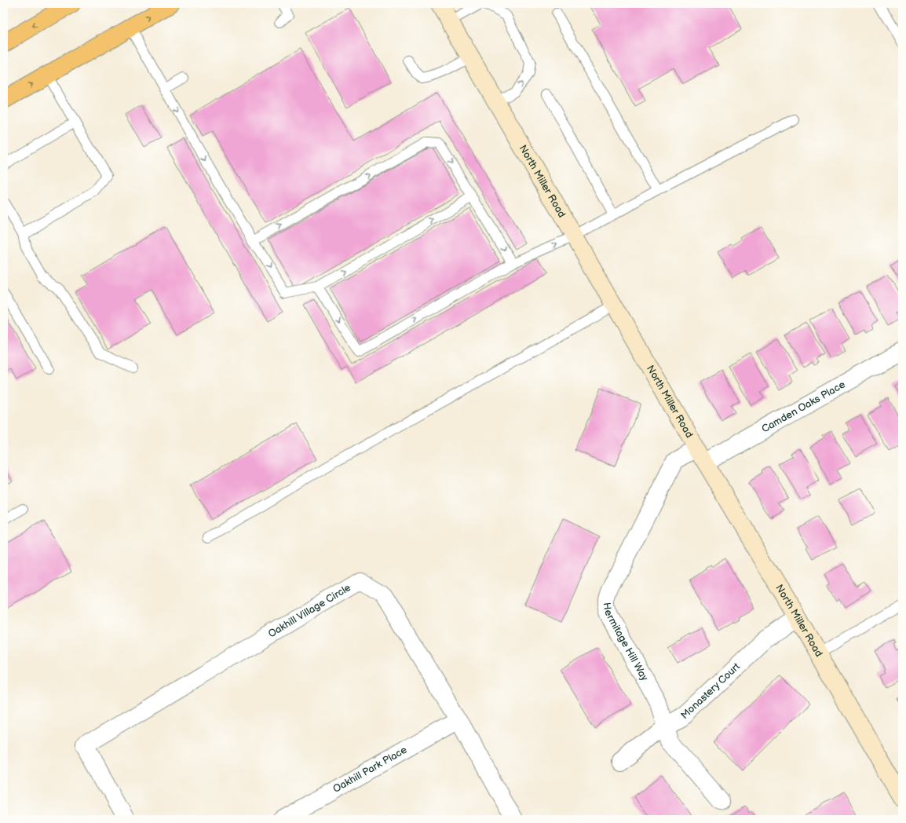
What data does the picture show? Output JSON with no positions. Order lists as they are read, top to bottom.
{
  "streets": {
    "street": [
      "North Miller Road",
      "Camden Oaks Place",
      "Oakhill Village Circle",
      "Hermitage Hill Way",
      "Monastery Court",
      "Oakhill Park Place"
    ]
  },
  "crossings": [
    ["North Miller Road", "Camden Oaks Place"],
    ["North Miller Road", "Hermitage Hill Way"],
    ["North Miller Road", "Monastery Court"],
    ["Camden Oaks Place", "Hermitage Hill Way"],
    ["Oakhill Village Circle", "Oakhill Park Place"],
    ["Hermitage Hill Way", "Monastery Court"]
  ]
}
